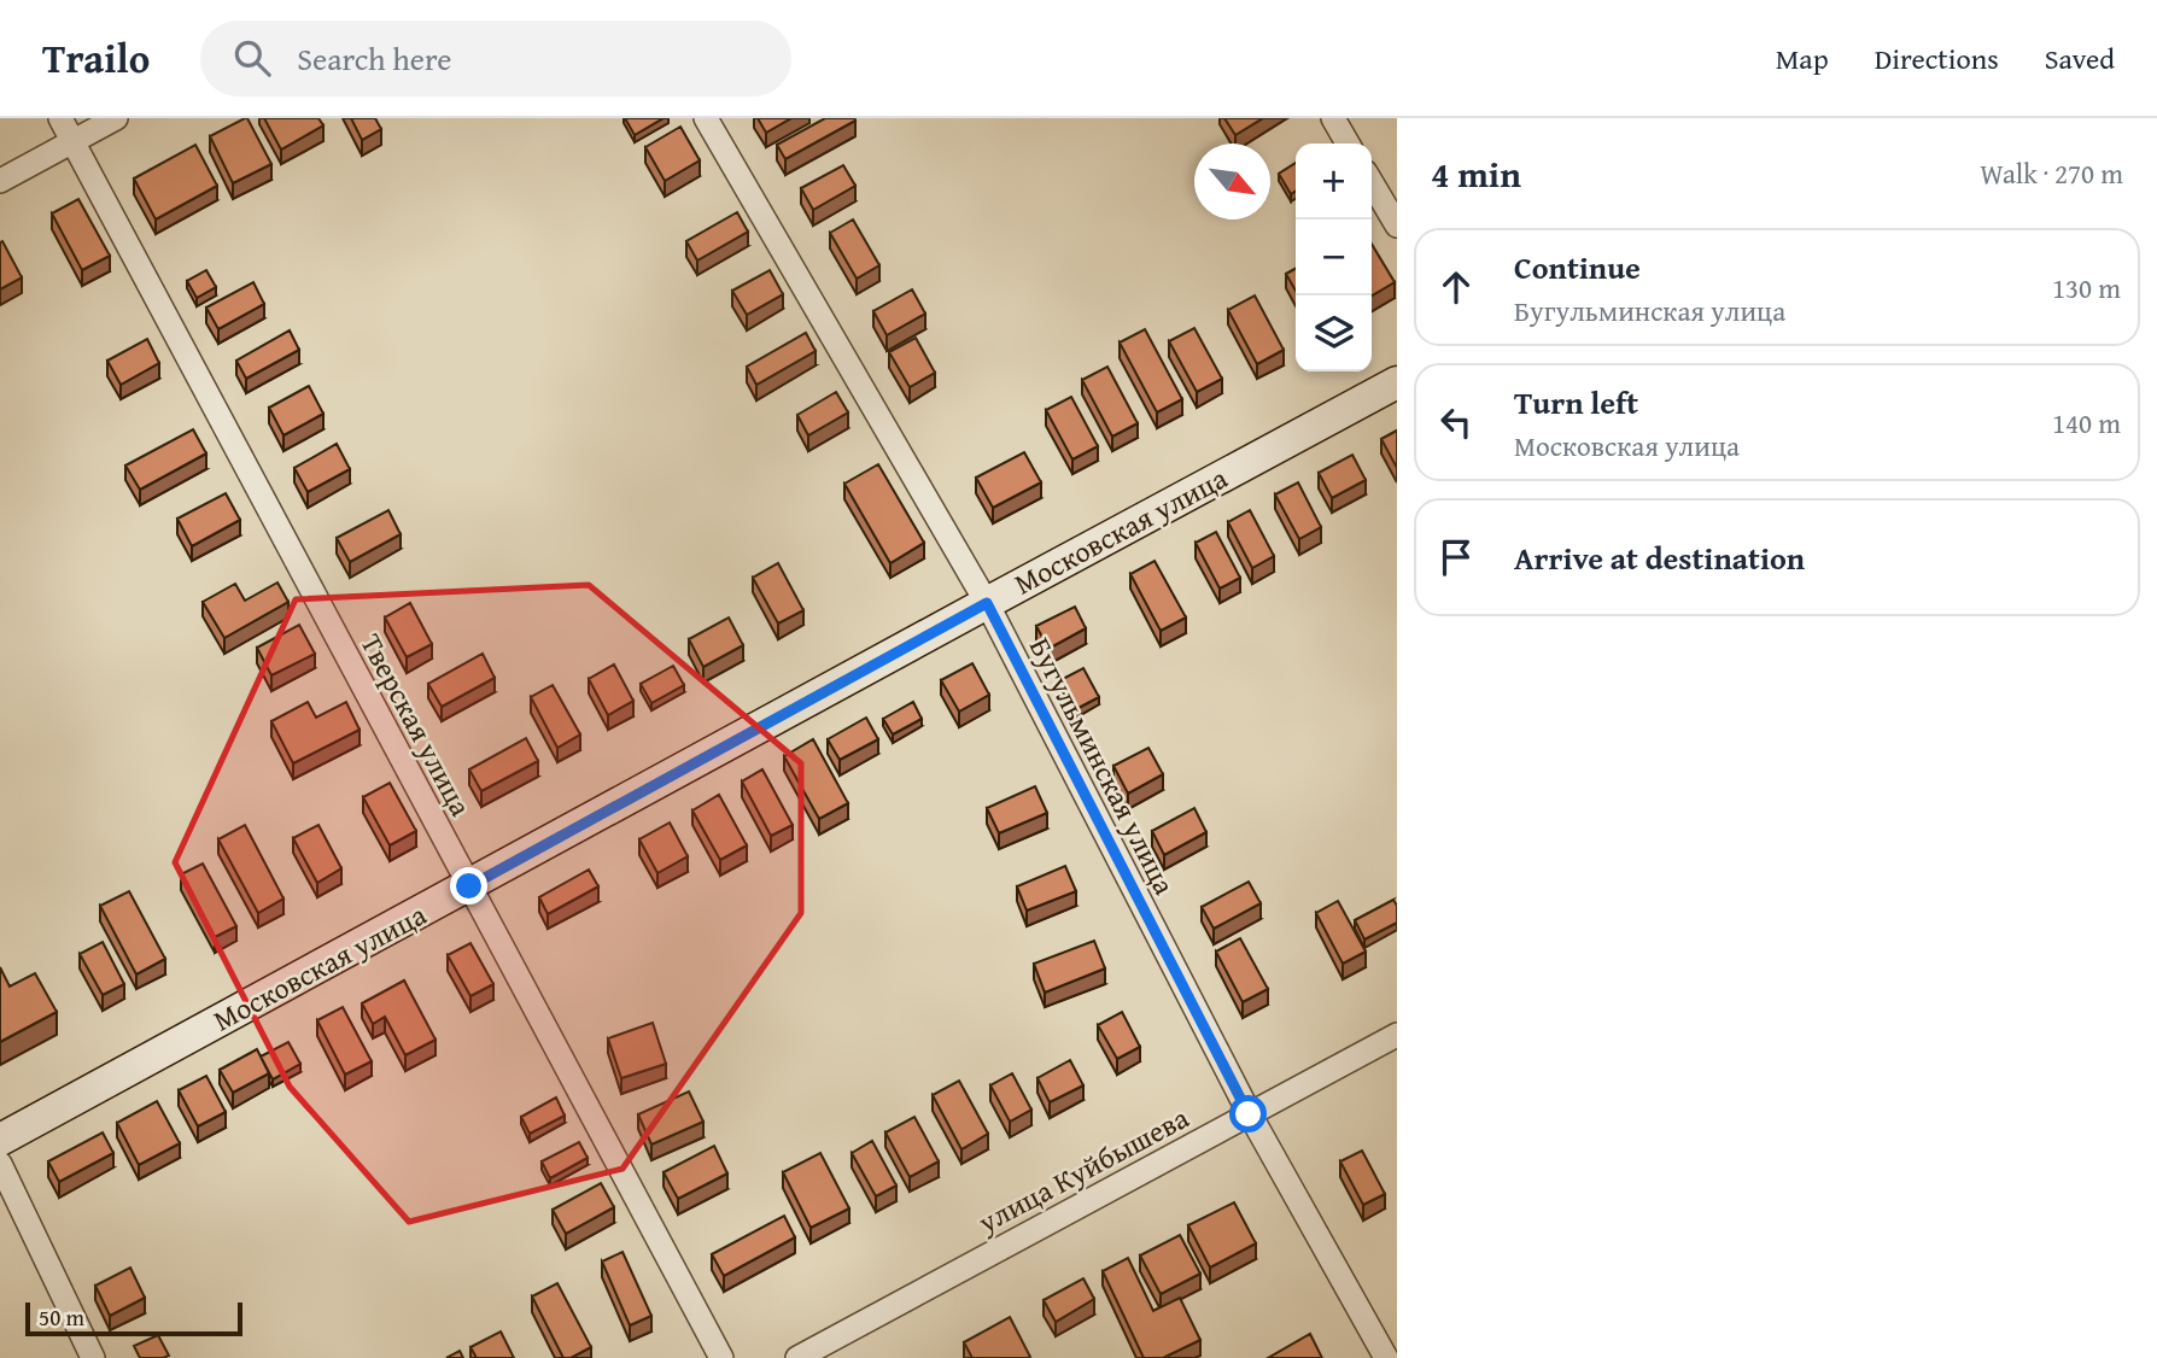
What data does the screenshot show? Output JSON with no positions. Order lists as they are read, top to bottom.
{
  "streets": {
    "street": [
      "Московская улица",
      "Тверская улица",
      "Бугульминская улица",
      "улица Куйбышева"
    ]
  },
  "crossings": [
    ["Московская улица", "Тверская улица"],
    ["Московская улица", "Бугульминская улица"],
    ["Бугульминская улица", "улица Куйбышева"]
  ],
  "scale_bar": "50 m",
  "north": "bottom right",
  "page": {
    "header": "Trailo",
    "search": "Search here",
    "nav": ["Map", "Directions", "Saved"],
    "heading": ["4 min", "Walk · 270 m"],
    "map_buttons": ["+", "−"],
    "list": [
      ["Continue", "Бугульминская улица", "130 m"],
      ["Turn left", "Московская улица", "140 m"],
      "Arrive at destination"
    ],
    "scale": "50 m"
  }
}
